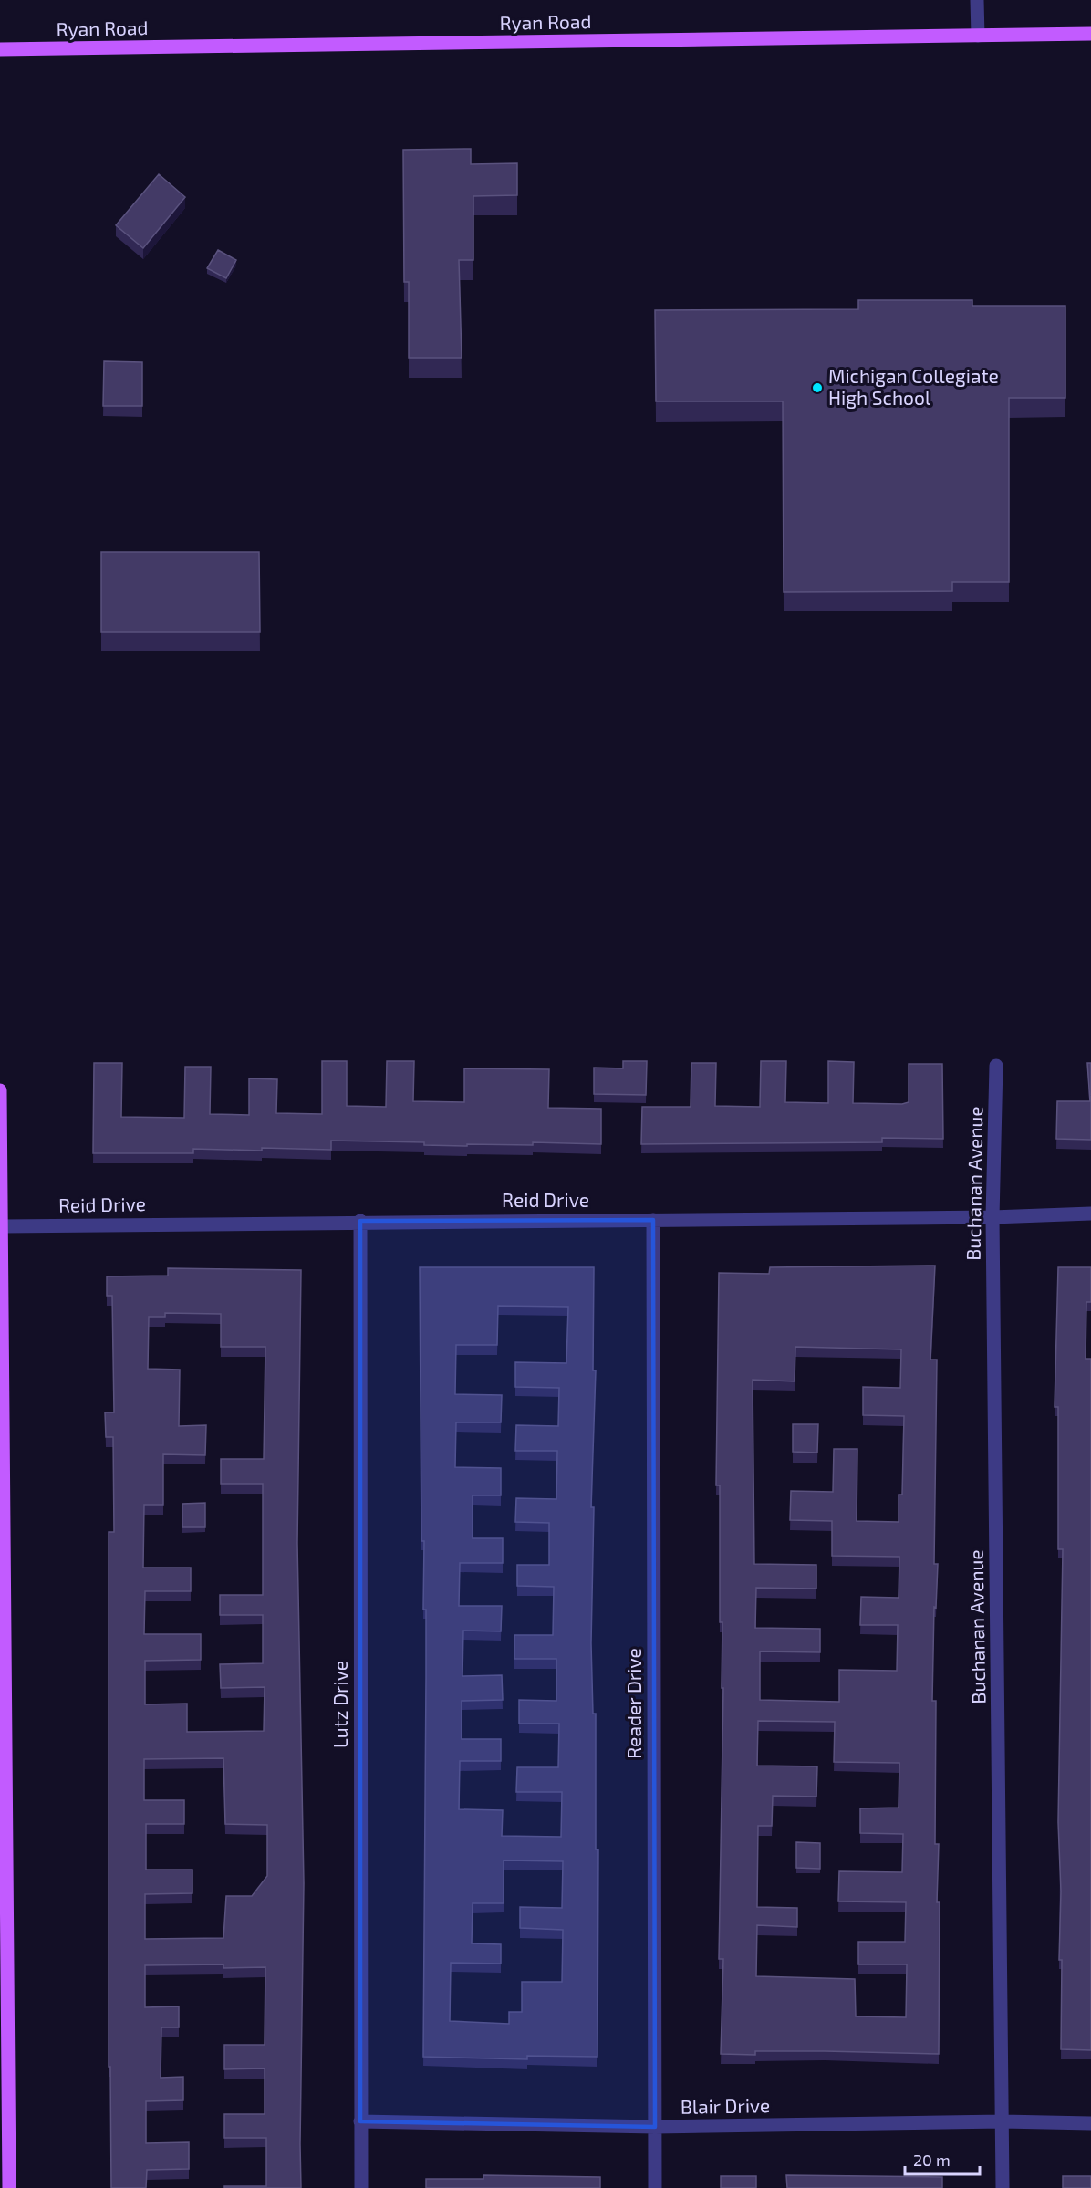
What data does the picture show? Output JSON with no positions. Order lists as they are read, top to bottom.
{
  "streets": {
    "main road": ["Ryan Road"],
    "street": [
      "Buchanan Avenue",
      "Reid Drive",
      "Reader Drive",
      "Lutz Drive",
      "Blair Drive"
    ]
  },
  "crossings": [
    ["Buchanan Avenue", "Reid Drive"],
    ["Buchanan Avenue", "Blair Drive"],
    ["Reid Drive", "Reader Drive"],
    ["Reid Drive", "Lutz Drive"],
    ["Reader Drive", "Blair Drive"],
    ["Lutz Drive", "Blair Drive"]
  ],
  "places": ["Michigan Collegiate High School"],
  "scale_bar": "20 m"
}
